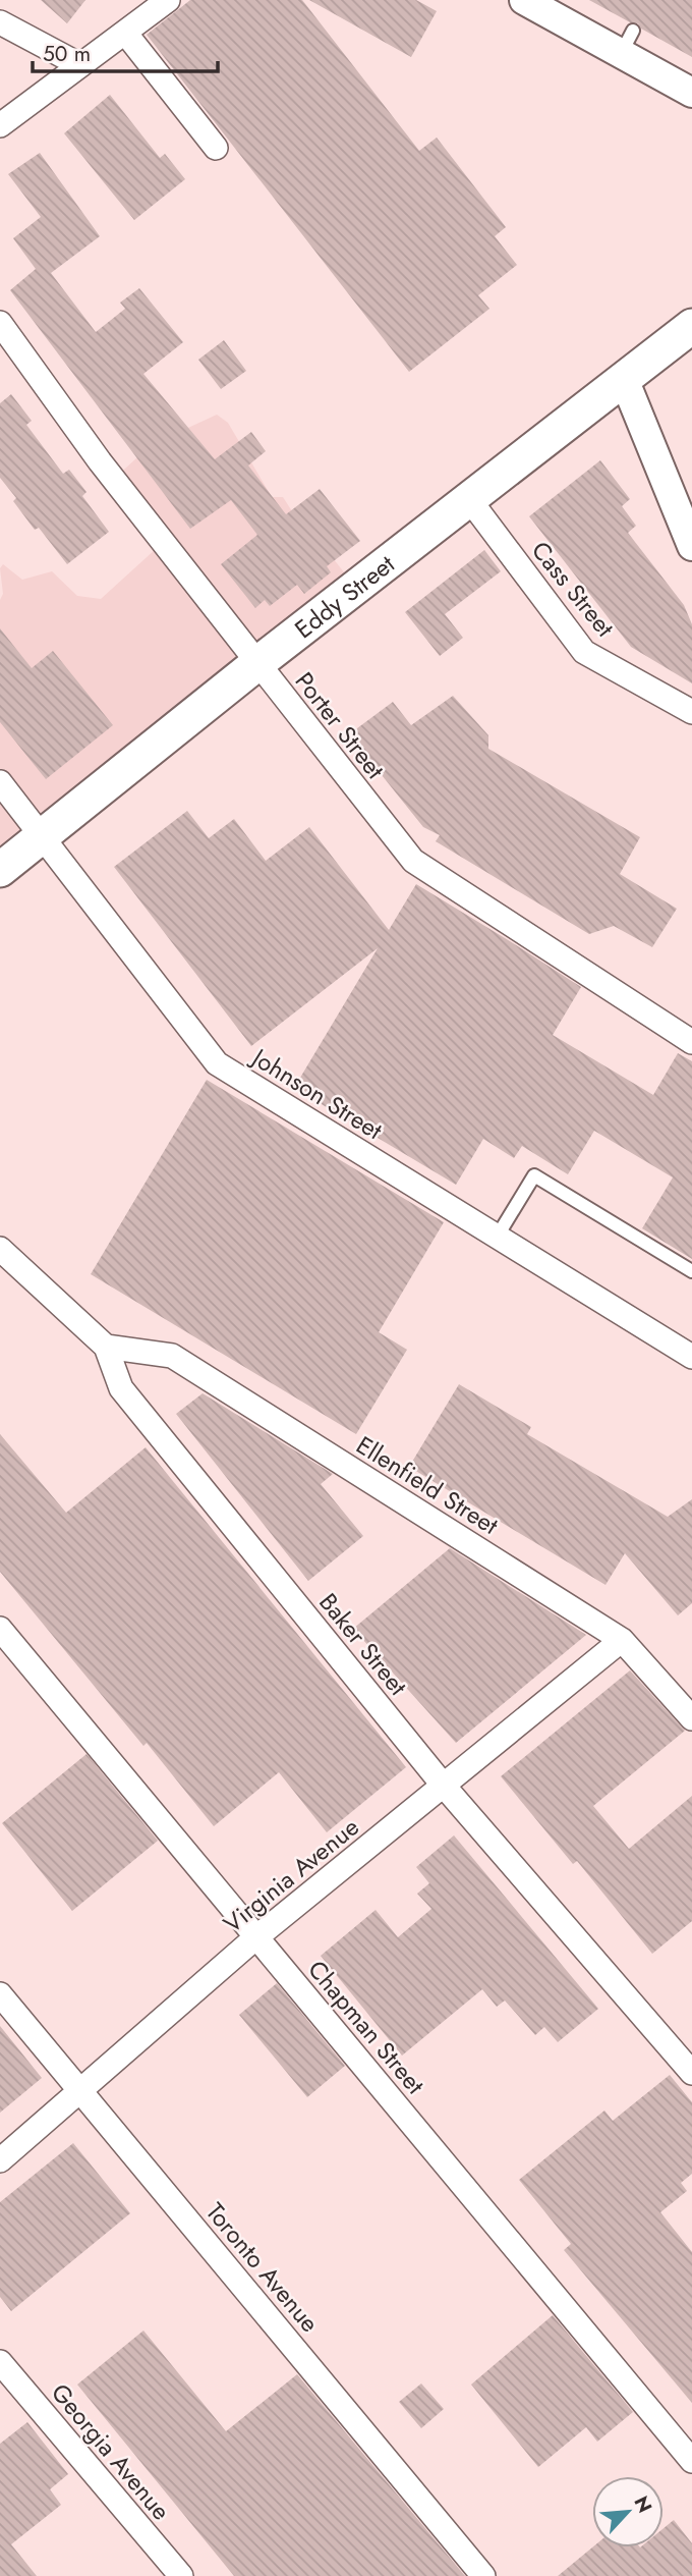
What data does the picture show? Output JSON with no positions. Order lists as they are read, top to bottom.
{
  "streets": {
    "main road": ["Eddy Street"],
    "street": [
      "Cass Street",
      "Porter Street",
      "Johnson Street",
      "Ellenfield Street",
      "Baker Street",
      "Virginia Avenue",
      "Chapman Street",
      "Toronto Avenue",
      "Georgia Avenue"
    ]
  },
  "crossings": [
    ["Cass Street", "Eddy Street"],
    ["Eddy Street", "Porter Street"],
    ["Eddy Street", "Johnson Street"],
    ["Ellenfield Street", "Baker Street"],
    ["Ellenfield Street", "Virginia Avenue"],
    ["Baker Street", "Virginia Avenue"],
    ["Virginia Avenue", "Chapman Street"],
    ["Virginia Avenue", "Toronto Avenue"]
  ],
  "scale_bar": "50 m",
  "north": "top right"
}
